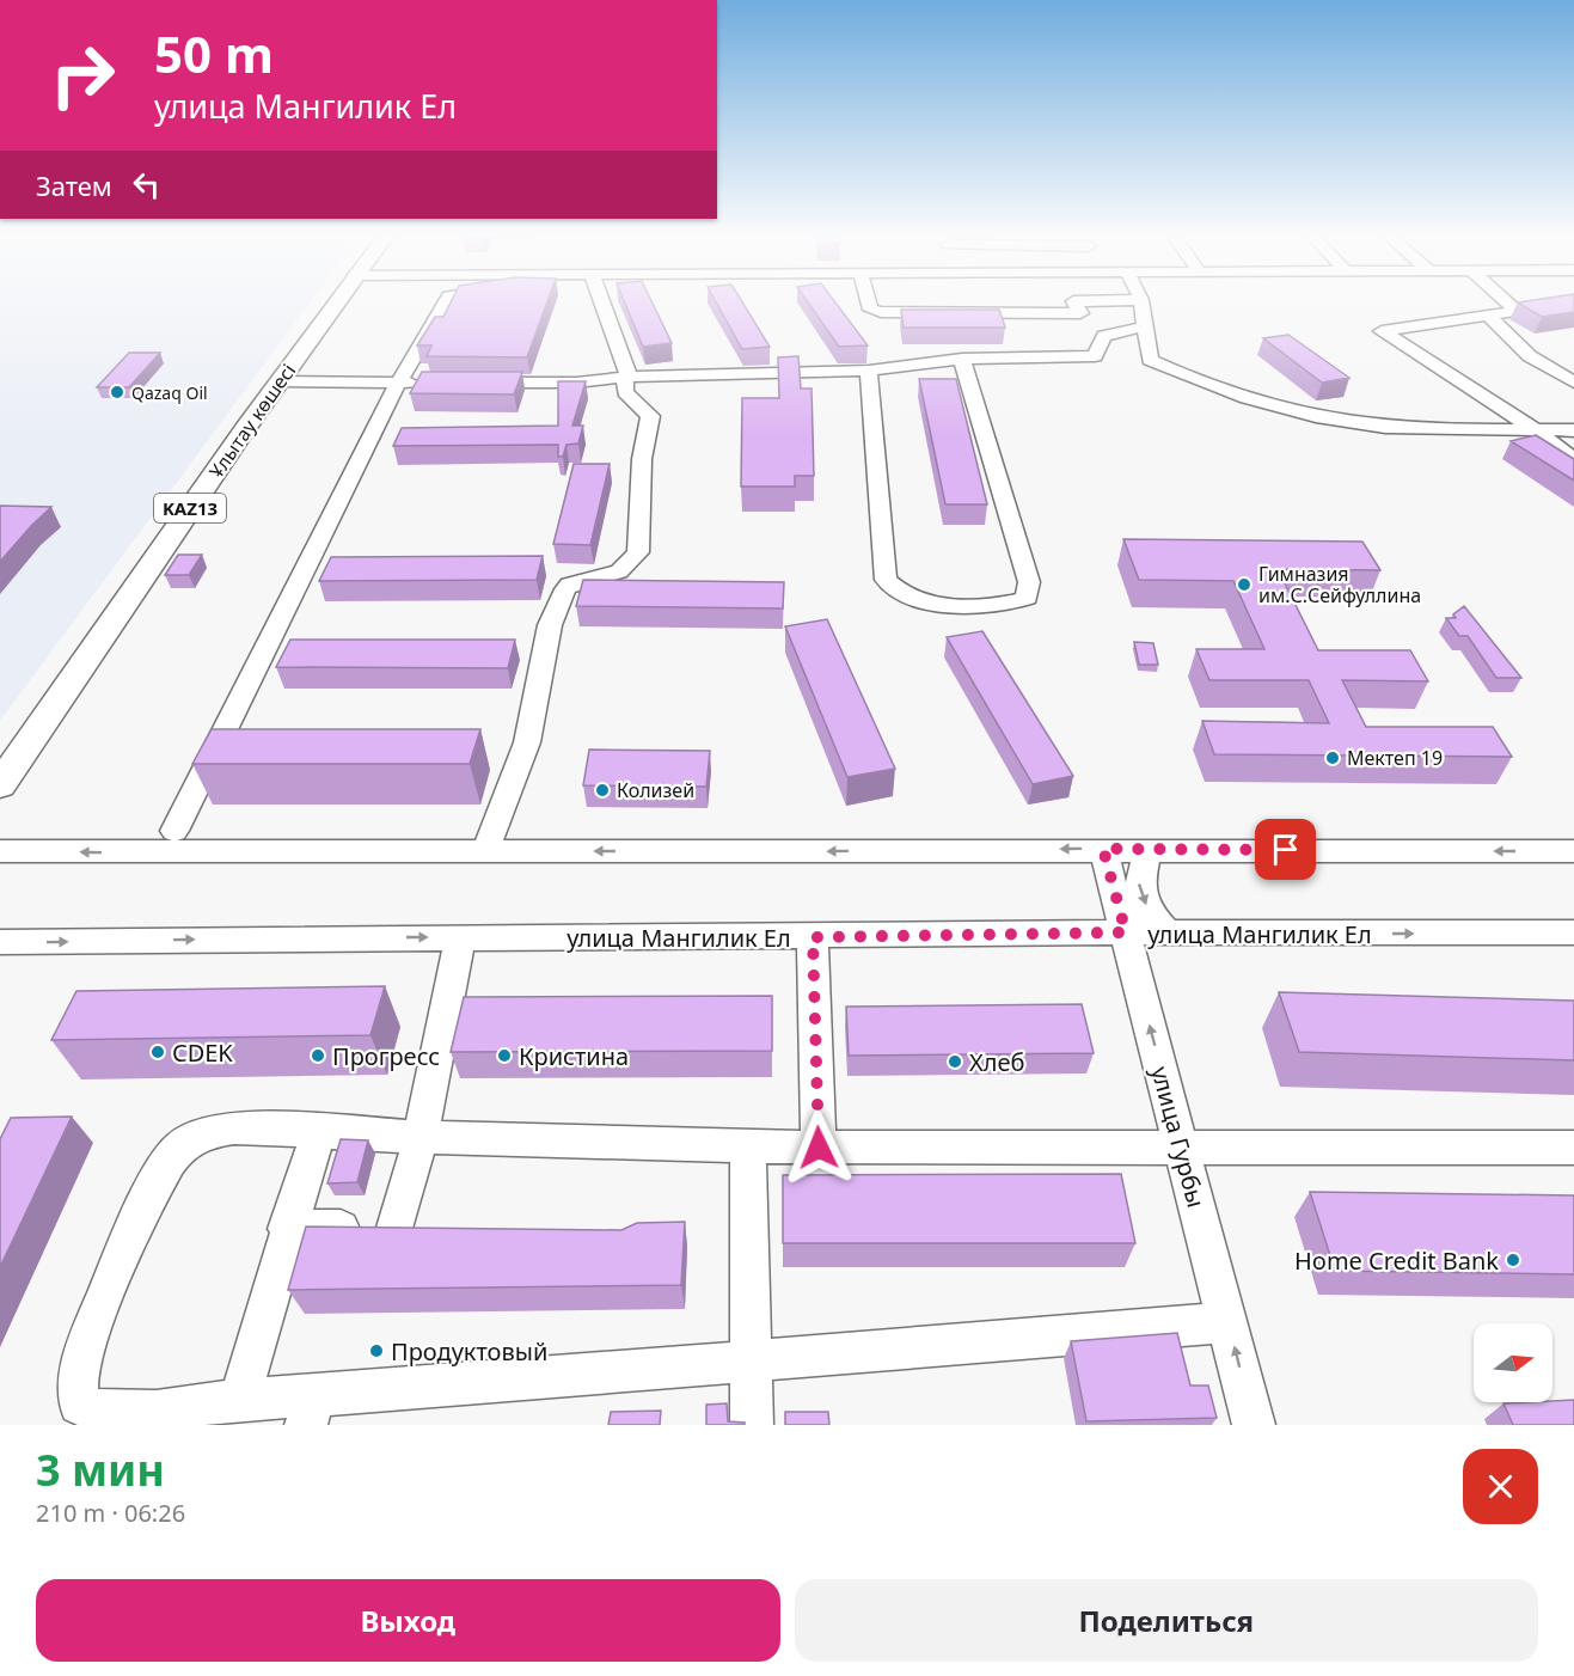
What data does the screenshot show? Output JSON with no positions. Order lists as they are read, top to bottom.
{
  "streets": {
    "main road": ["Ұлытау көшесі", "KAZ13"],
    "street": ["улица Мангилик Ел", "улица Гурбы"]
  },
  "crossings": [
    ["улица Мангилик Ел", "улица Гурбы"]
  ],
  "one_way": ["улица Гурбы"],
  "places": [
    "Qazaq Oil",
    "Гимназия им.С.Сейфуллина",
    "Мектеп 19",
    "Колизей",
    "CDEK",
    "Прогресс",
    "Кристина",
    "Хлеб",
    "Home Credit Bank",
    "Продуктовый"
  ],
  "north": "right",
  "page": {
    "turn": ["50 m", "улица Мангилик Ел"],
    "then": "Затем",
    "heading": ["3 мин", "210 m · 06:26"],
    "buttons": ["Выход", "Поделиться"]
  }
}
